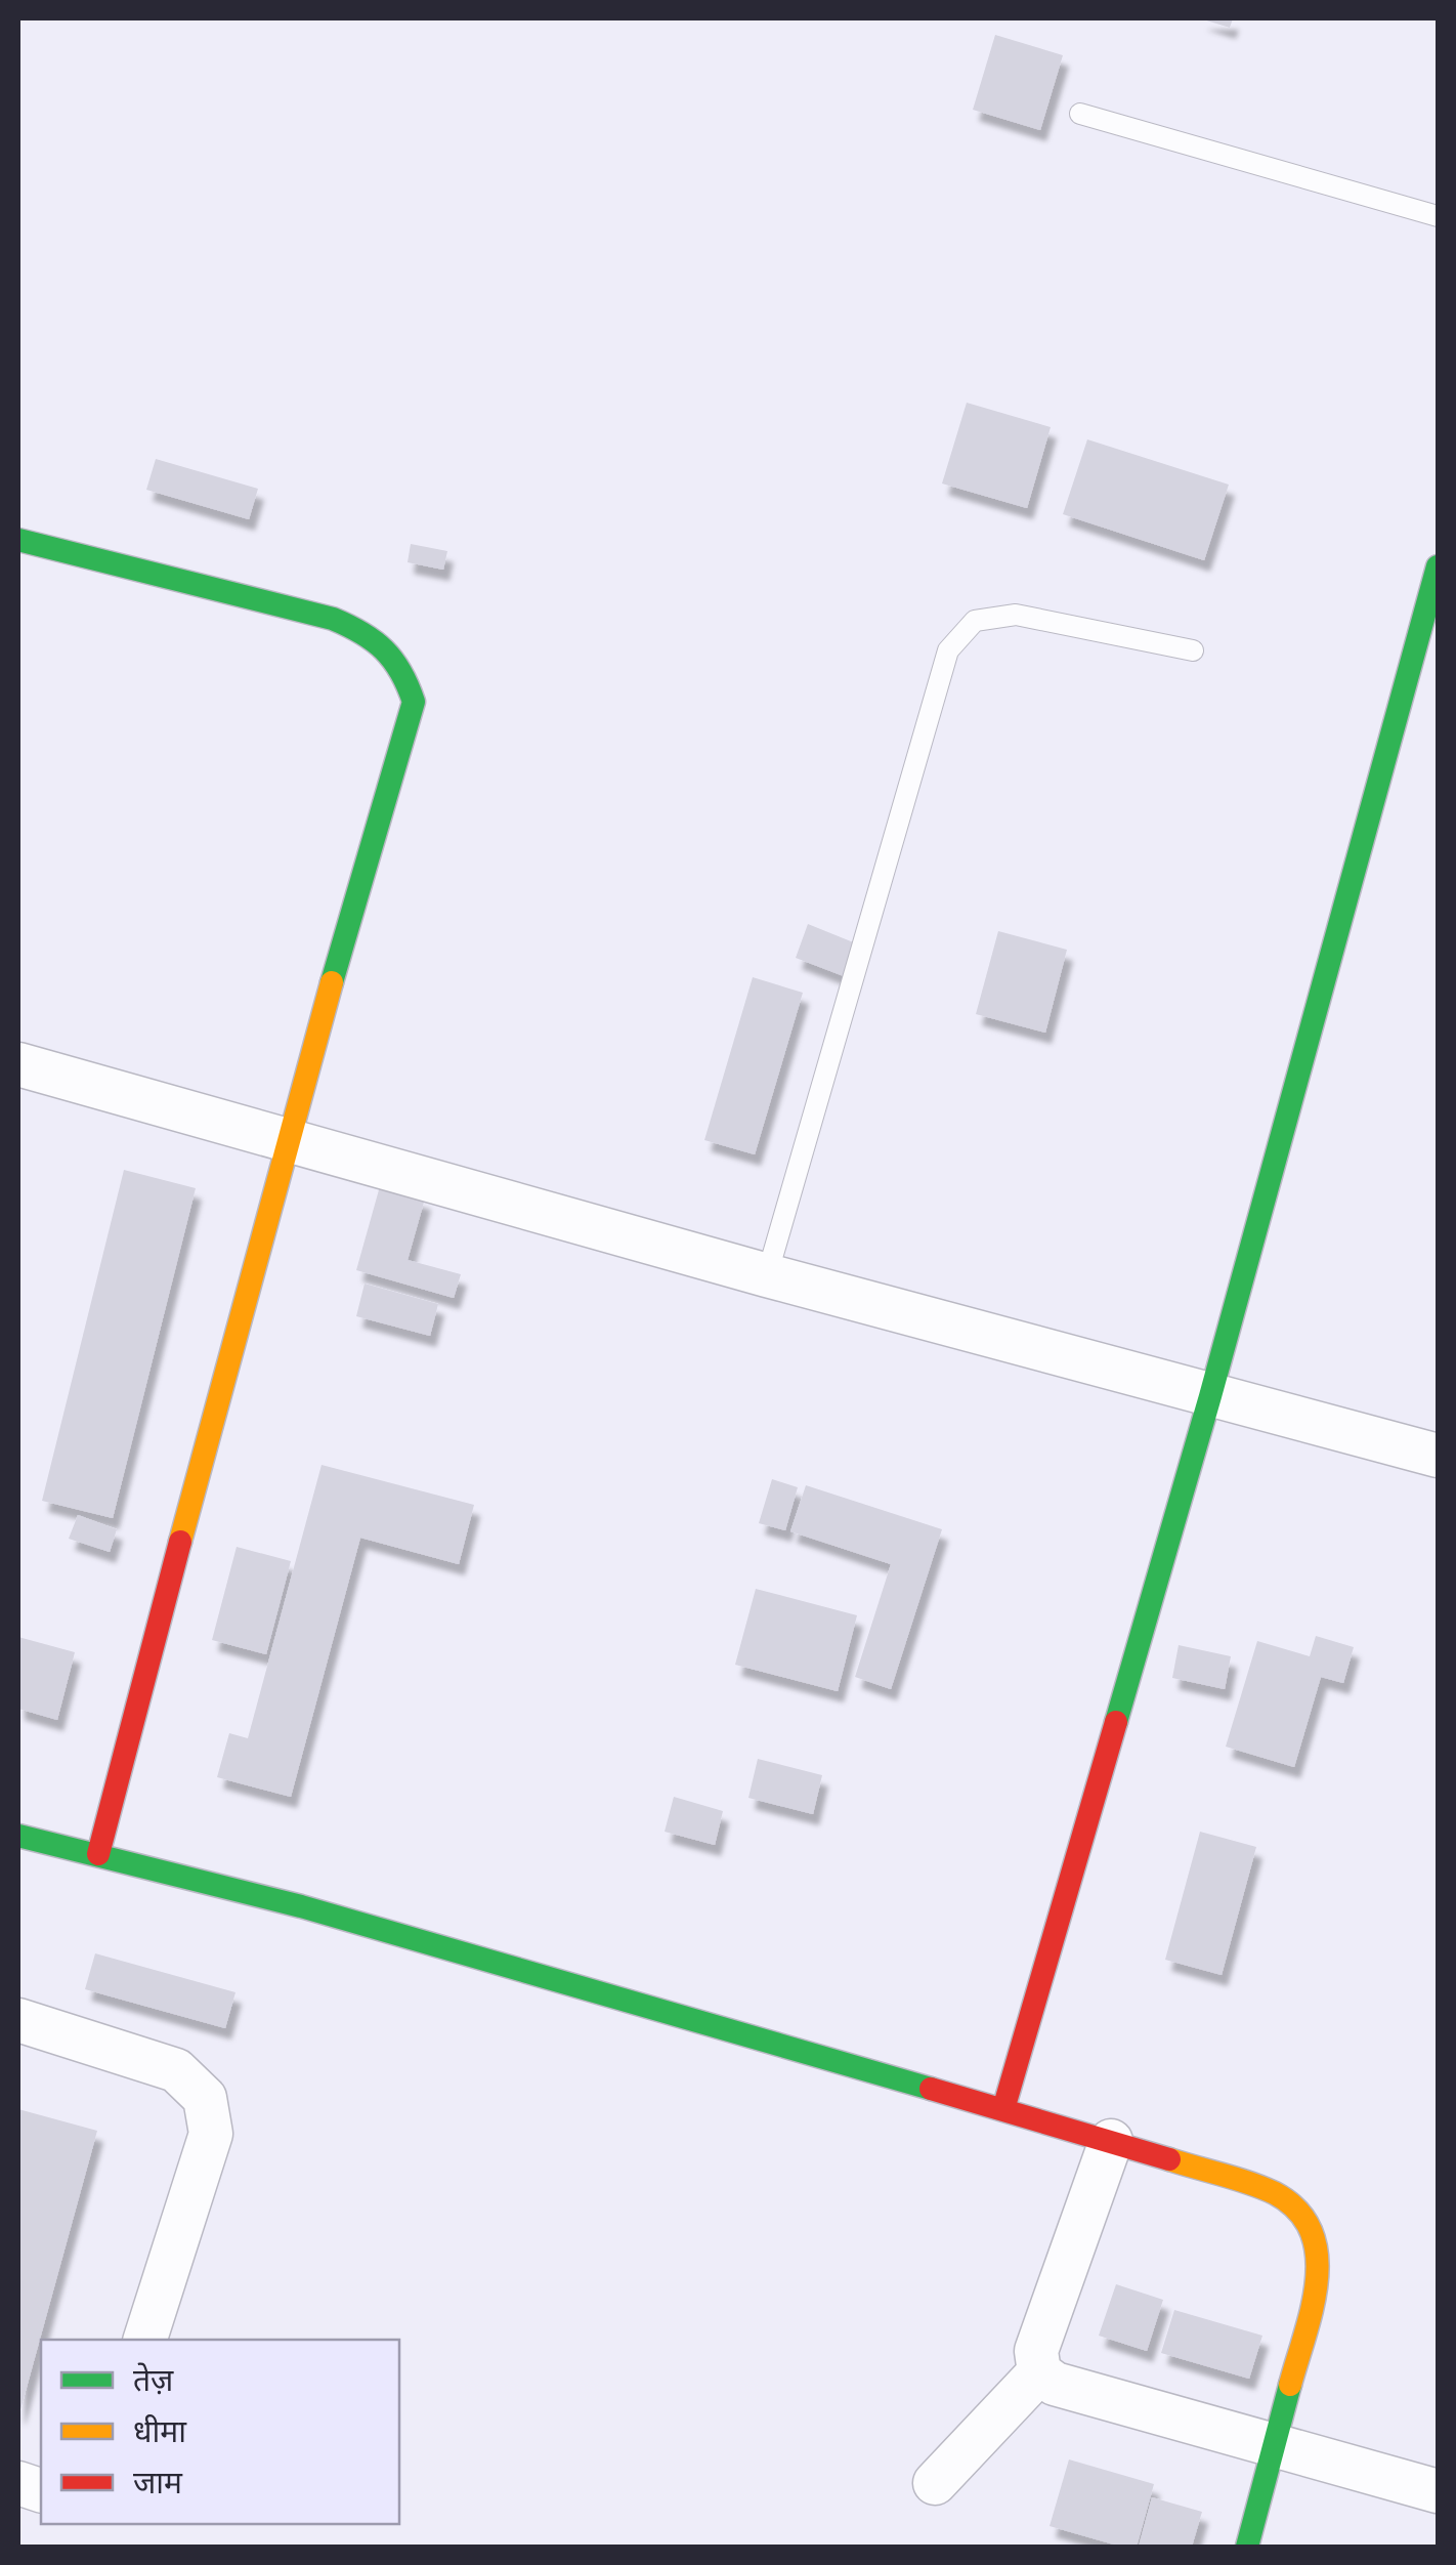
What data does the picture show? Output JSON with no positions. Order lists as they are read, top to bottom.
{
  "legend": ["तेज़", "धीमा", "जाम"]
}
